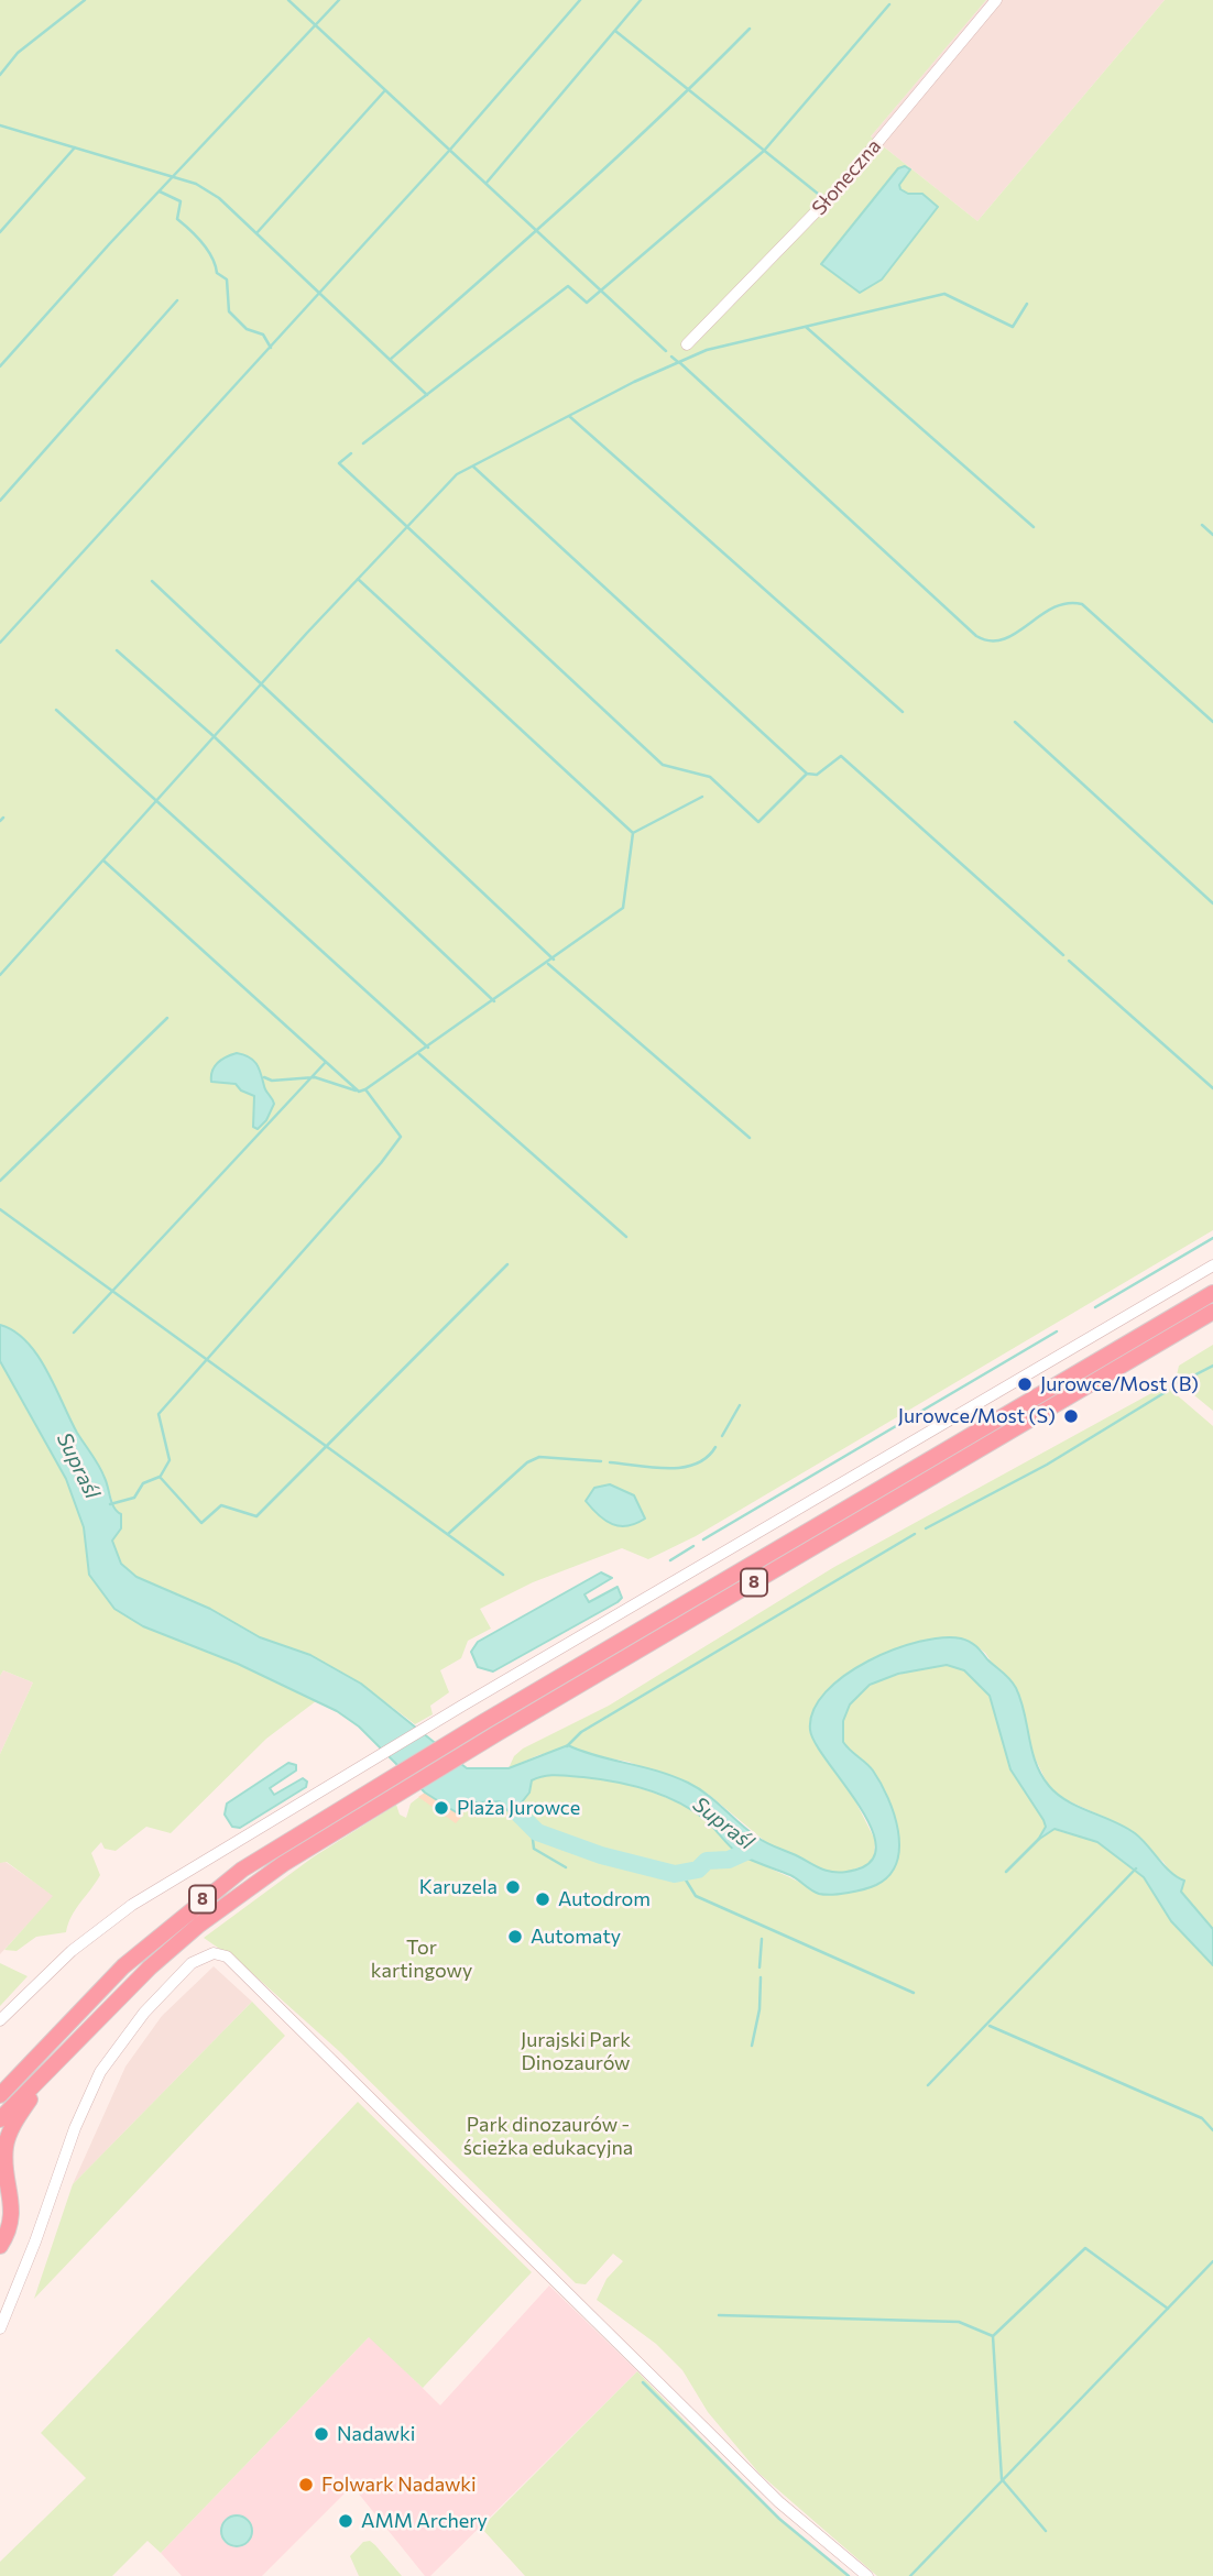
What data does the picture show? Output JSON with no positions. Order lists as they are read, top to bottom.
{
  "streets": {
    "highway": ["8"],
    "street": ["Słoneczna"]
  },
  "water": ["Supraśl"],
  "parks": ["Tor kartingowy", "Jurajski Park Dinozaurów", "Park dinozaurów - ścieżka edukacyjna"],
  "places": [
    "Jurowce/Most (B)",
    "Jurowce/Most (S)",
    "Plaża Jurowce",
    "Karuzela",
    "Autodrom",
    "Automaty",
    "Nadawki",
    "Folwark Nadawki",
    "AMM Archery"
  ]
}
